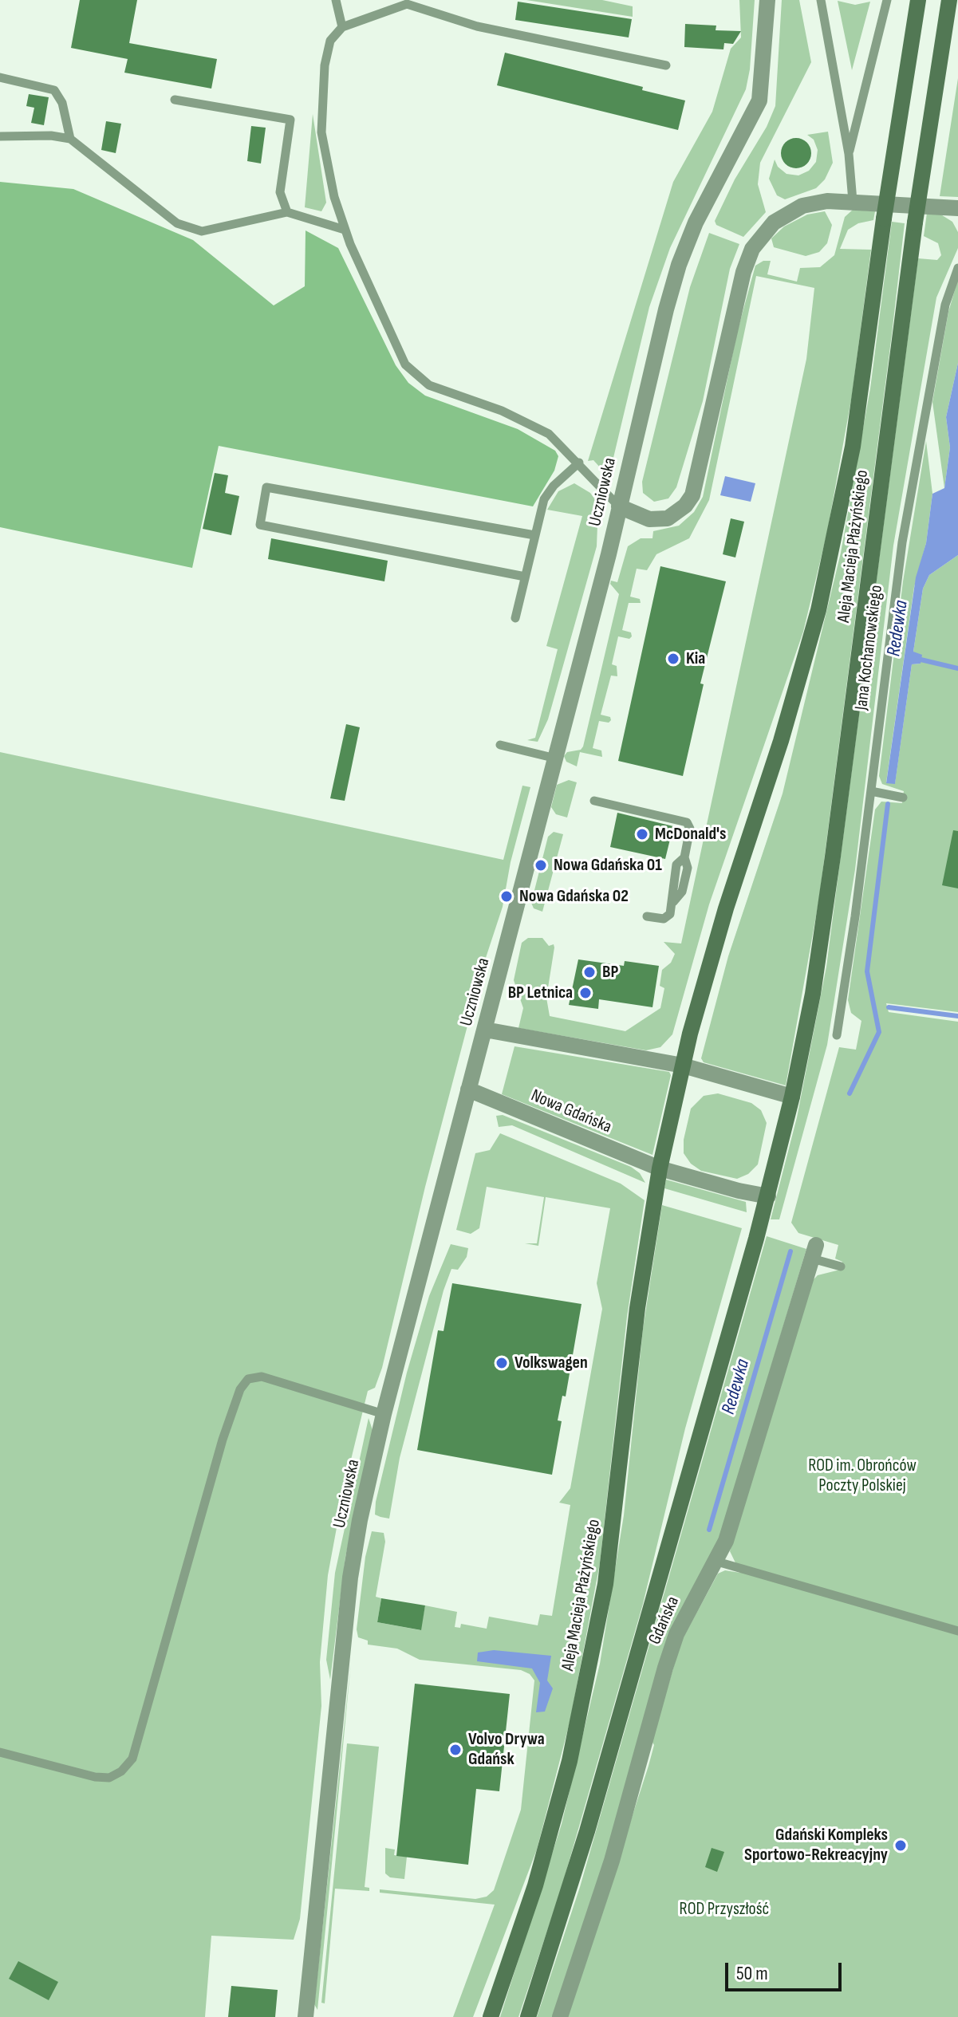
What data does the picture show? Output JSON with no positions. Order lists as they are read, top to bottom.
{
  "streets": {
    "main road": ["Aleja Macieja Płażyńskiego"],
    "street": ["Uczniowska", "Nowa Gdańska", "Gdańska"],
    "lane": ["Jana Kochanowskiego"]
  },
  "crossings": [
    ["Uczniowska", "Nowa Gdańska"],
    ["Aleja Macieja Płażyńskiego", "Nowa Gdańska"]
  ],
  "water": ["Redewka"],
  "parks": ["ROD im. Obrońców Poczty Polskiej", "ROD Przyszłość"],
  "places": [
    "Kia",
    "McDonald's",
    "Nowa Gdańska 01",
    "Nowa Gdańska 02",
    "BP",
    "BP Letnica",
    "Volkswagen",
    "Volvo Drywa Gdańsk",
    "Gdański Kompleks Sportowo-Rekreacyjny"
  ],
  "scale_bar": "50 m"
}
